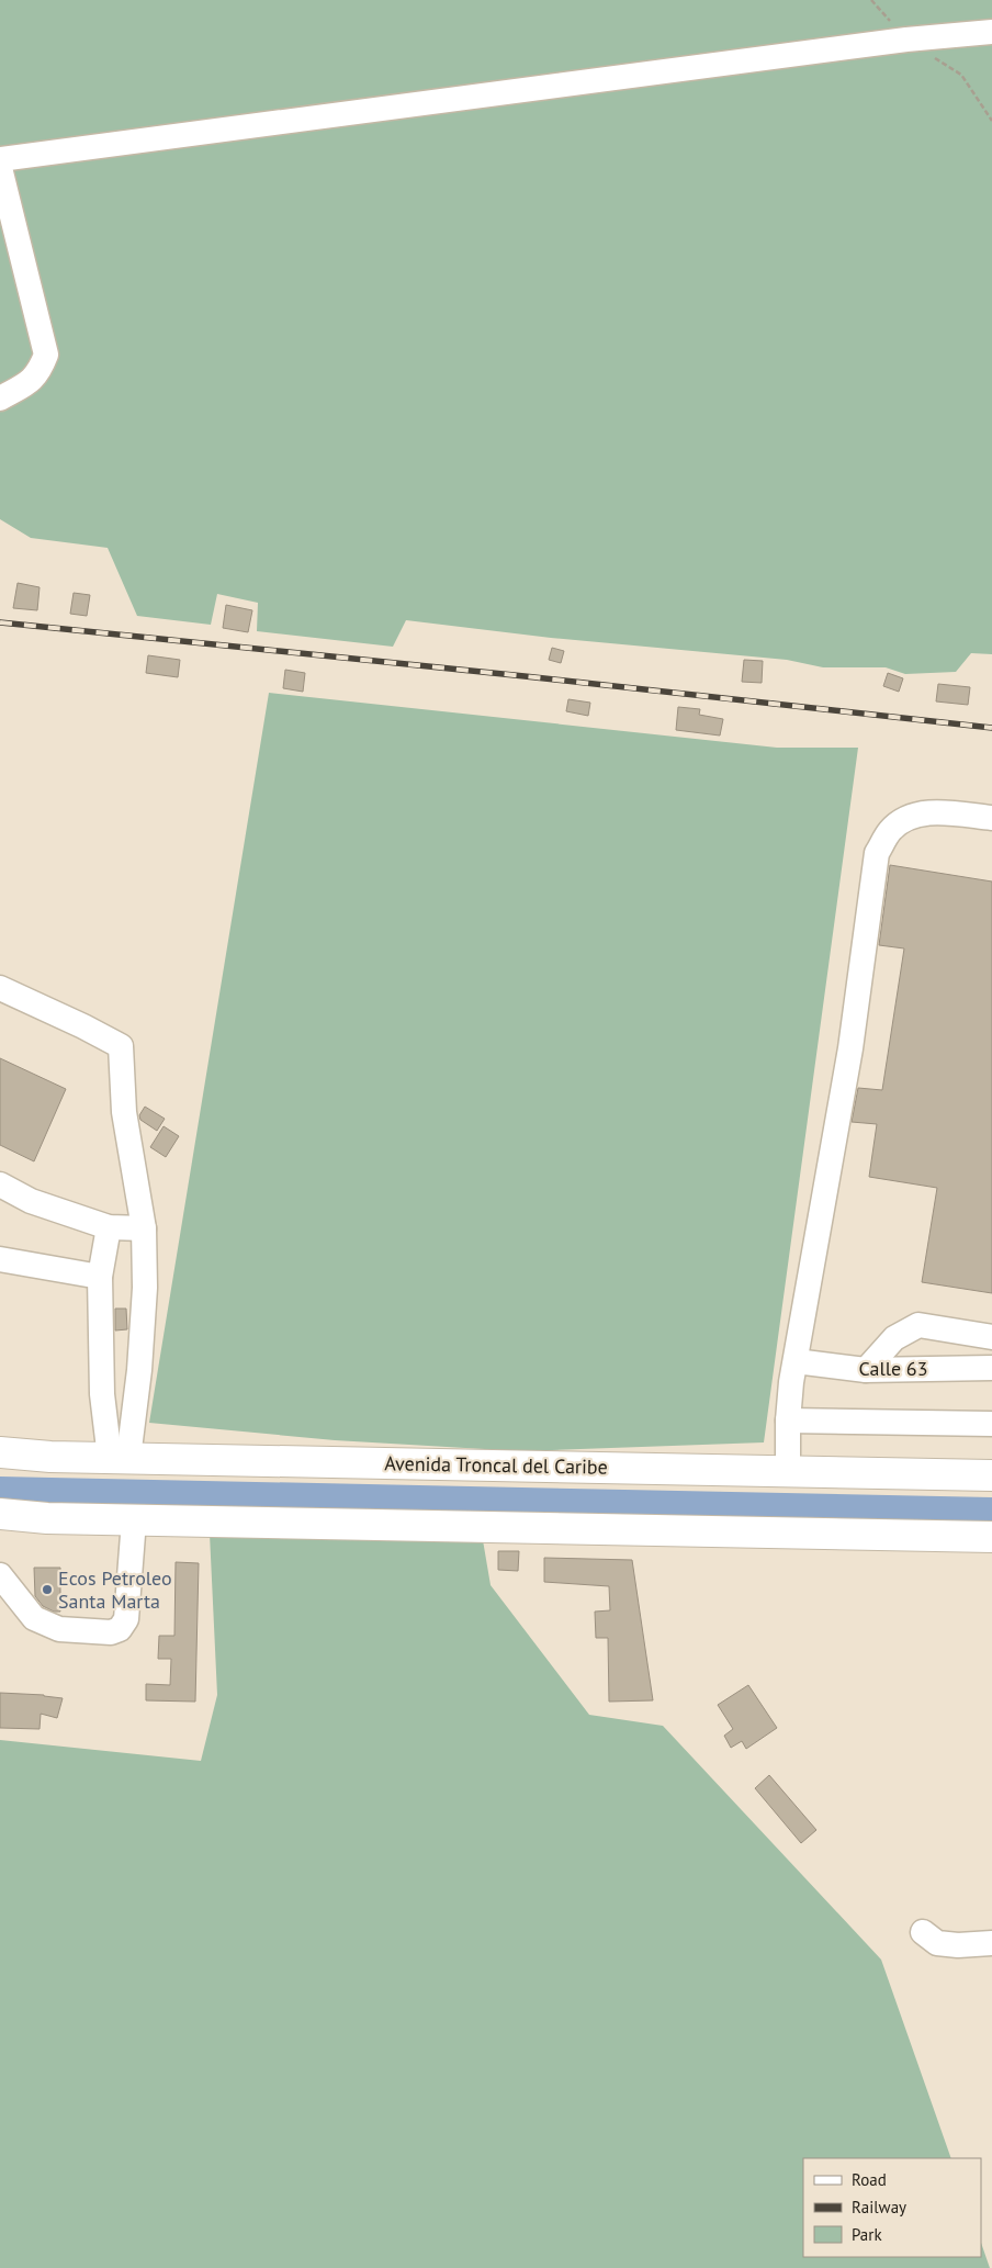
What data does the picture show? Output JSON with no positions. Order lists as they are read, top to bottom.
{
  "streets": {
    "highway": ["Avenida Troncal del Caribe"],
    "street": ["Calle 63"]
  },
  "places": ["Ecos Petroleo Santa Marta"],
  "legend": ["Road", "Railway", "Park"]
}
